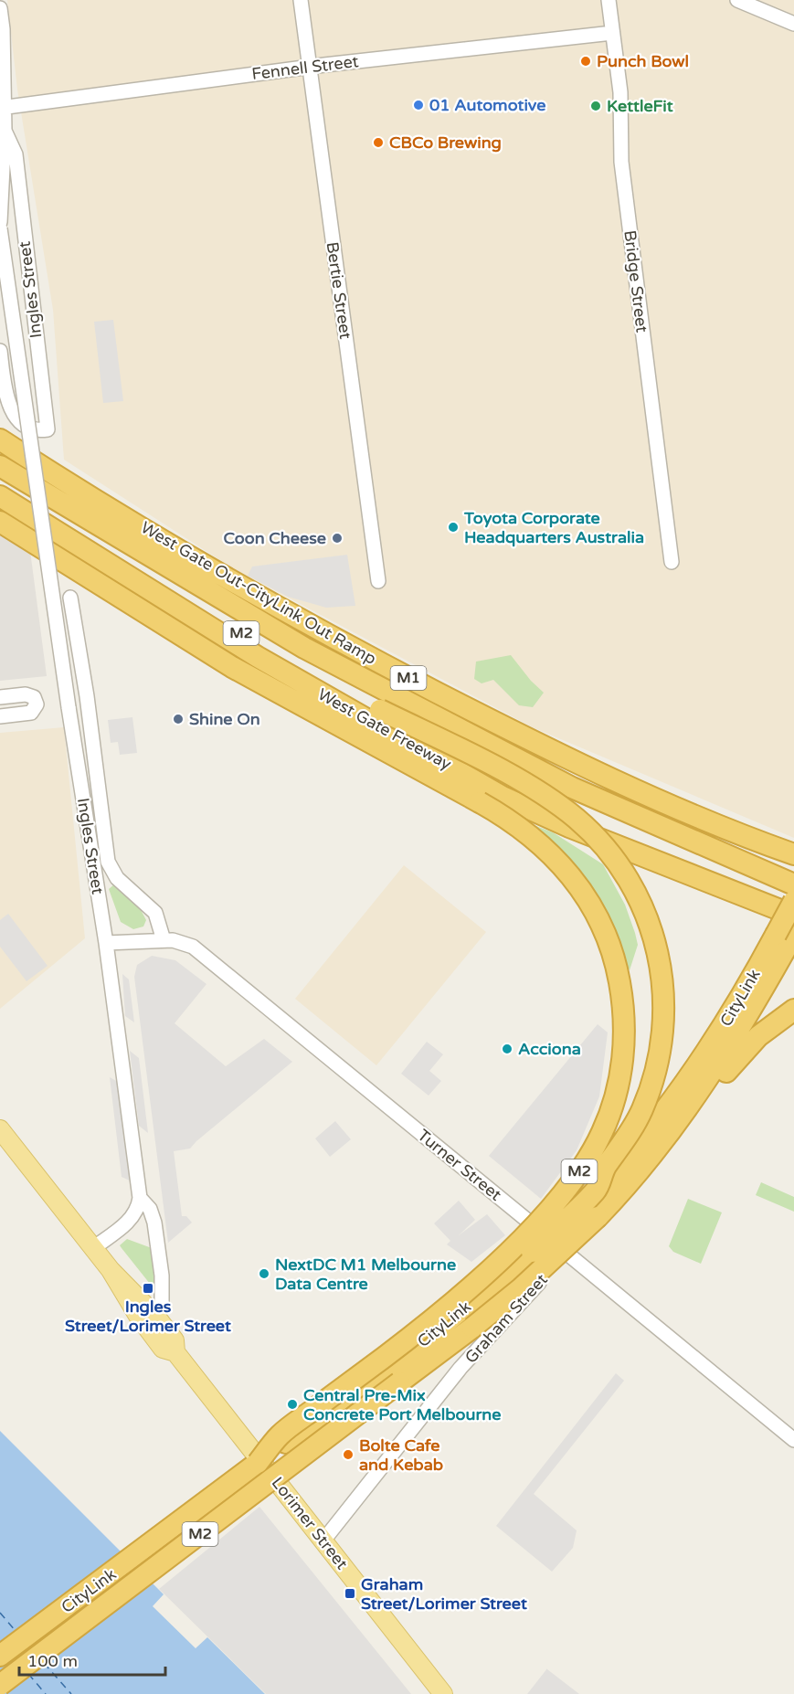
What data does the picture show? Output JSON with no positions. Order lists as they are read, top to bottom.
{
  "streets": {
    "highway": [
      "West Gate Out-CityLink Out Ramp",
      "M2",
      "M1",
      "West Gate Freeway",
      "CityLink"
    ],
    "main road": ["Lorimer Street"],
    "street": [
      "Fennell Street",
      "Bridge Street",
      "Ingles Street",
      "Bertie Street",
      "Turner Street",
      "Graham Street"
    ]
  },
  "crossings": [
    ["Fennell Street", "Bridge Street"],
    ["Fennell Street", "Ingles Street"],
    ["Fennell Street", "Bertie Street"],
    ["Ingles Street", "Turner Street"],
    ["M2", "CityLink"],
    ["Turner Street", "Graham Street"],
    ["Graham Street", "Lorimer Street"]
  ],
  "places": {
    "other": [
      "Punch Bowl",
      "01 Automotive",
      "KettleFit",
      "CBCo Brewing",
      "Toyota Corporate Headquarters Australia",
      "Coon Cheese",
      "Shine On",
      "Acciona",
      "NextDC M1 Melbourne Data Centre",
      "Central Pre-Mix Concrete Port Melbourne",
      "Bolte Cafe and Kebab"
    ],
    "transit": ["Ingles Street/Lorimer Street", "Graham Street/Lorimer Street"]
  },
  "scale_bar": "100 m"
}
